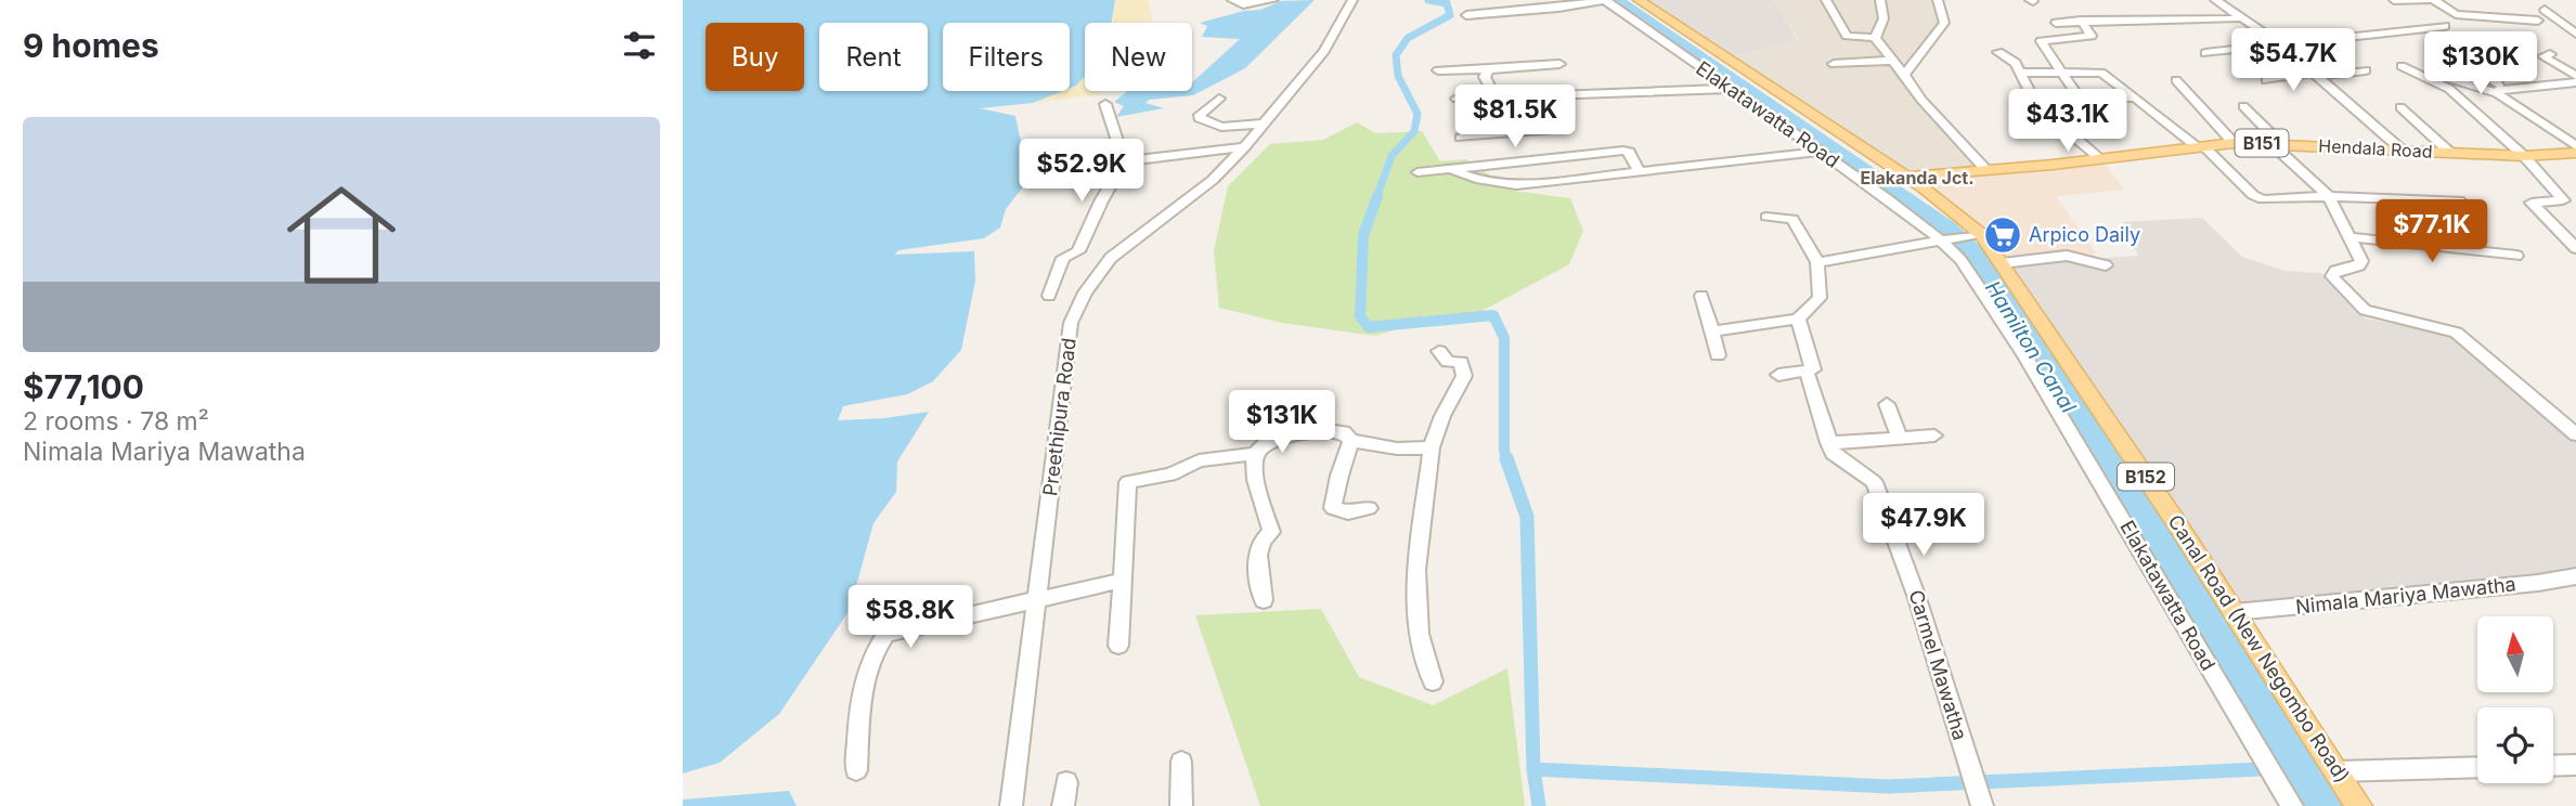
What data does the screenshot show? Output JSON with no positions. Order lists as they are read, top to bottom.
{
  "streets": {
    "main road": [
      "B151",
      "Hendala Road",
      "B152",
      "Canal Road (New Negombo Road)"
    ],
    "street": [
      "Elakatawatta Road",
      "Preethipura Road",
      "Nimala Mariya Mawatha",
      "Carmel Mawatha"
    ]
  },
  "crossings": [
    ["Hendala Road", "Canal Road (New Negombo Road)"],
    ["Nimala Mariya Mawatha", "Canal Road (New Negombo Road)"]
  ],
  "districts": ["Elakanda Jct."],
  "water": ["Hamilton Canal"],
  "places": {
    "supermarket": ["Arpico Daily"]
  },
  "north": "top",
  "page": {
    "heading": "9 homes",
    "chip": [
      "Buy",
      "Rent",
      "Filters",
      "New"
    ],
    "price": [
      "$54.7K",
      "$130K",
      "$81.5K",
      "$43.1K",
      "$52.9K",
      "$77.1K",
      "$131K",
      "$47.9K",
      "$58.8K"
    ],
    "list": [
      {
        "name": "$77,100",
        "note": "2 rooms · 78 m² · Nimala Mariya Mawatha"
      }
    ]
  }
}
